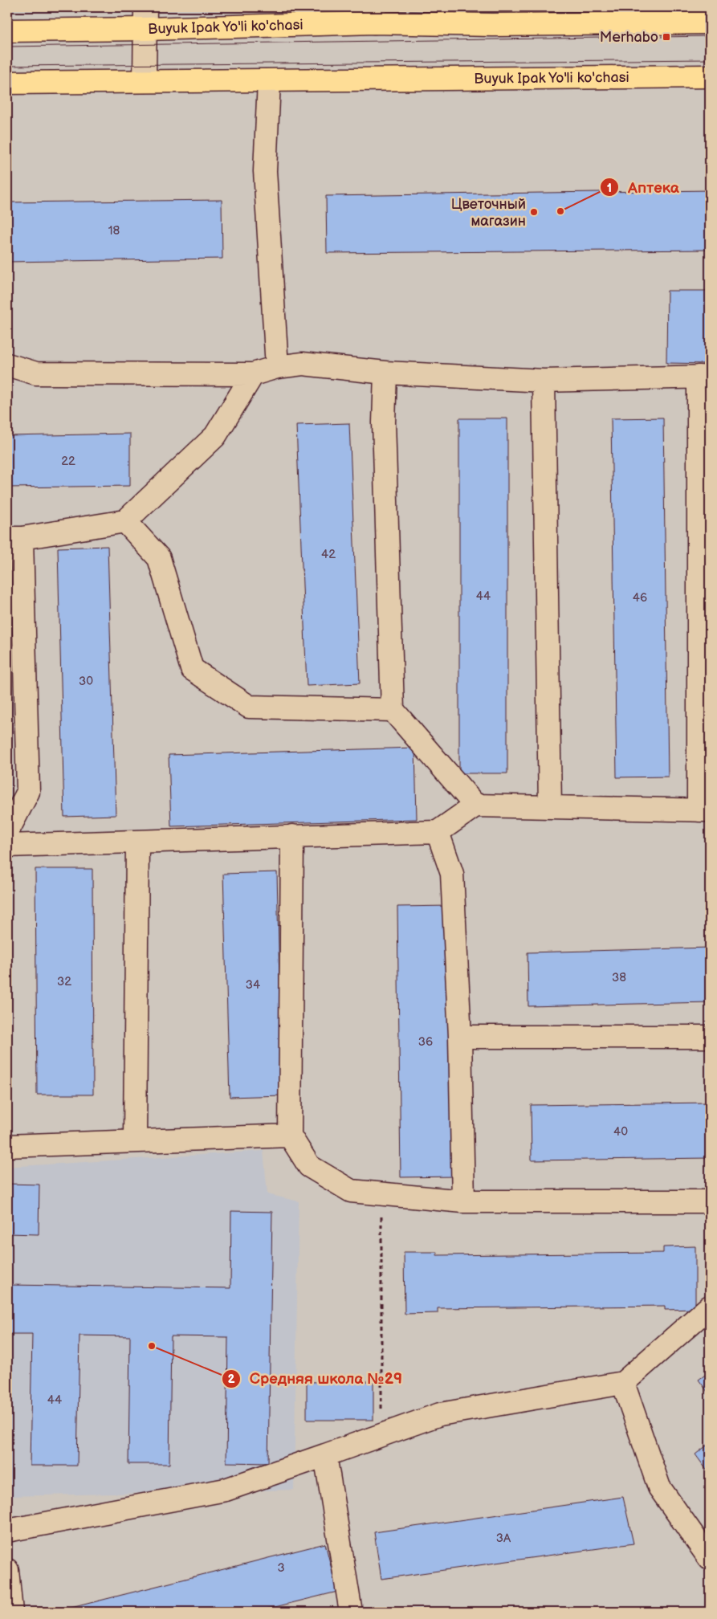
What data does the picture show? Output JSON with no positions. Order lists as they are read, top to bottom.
{
  "streets": {
    "main road": ["Buyuk Ipak Yo'li ko'chasi"]
  },
  "places": {
    "transit": ["Merhabo"],
    "other": ["Аптека", "Цветочный магазин", "Средняя школа №29"]
  },
  "house_numbers": [
    "18",
    "22",
    "42",
    "44",
    "46",
    "30",
    "38",
    "32",
    "34",
    "36",
    "40",
    "44",
    "3A",
    "3"
  ]
}
